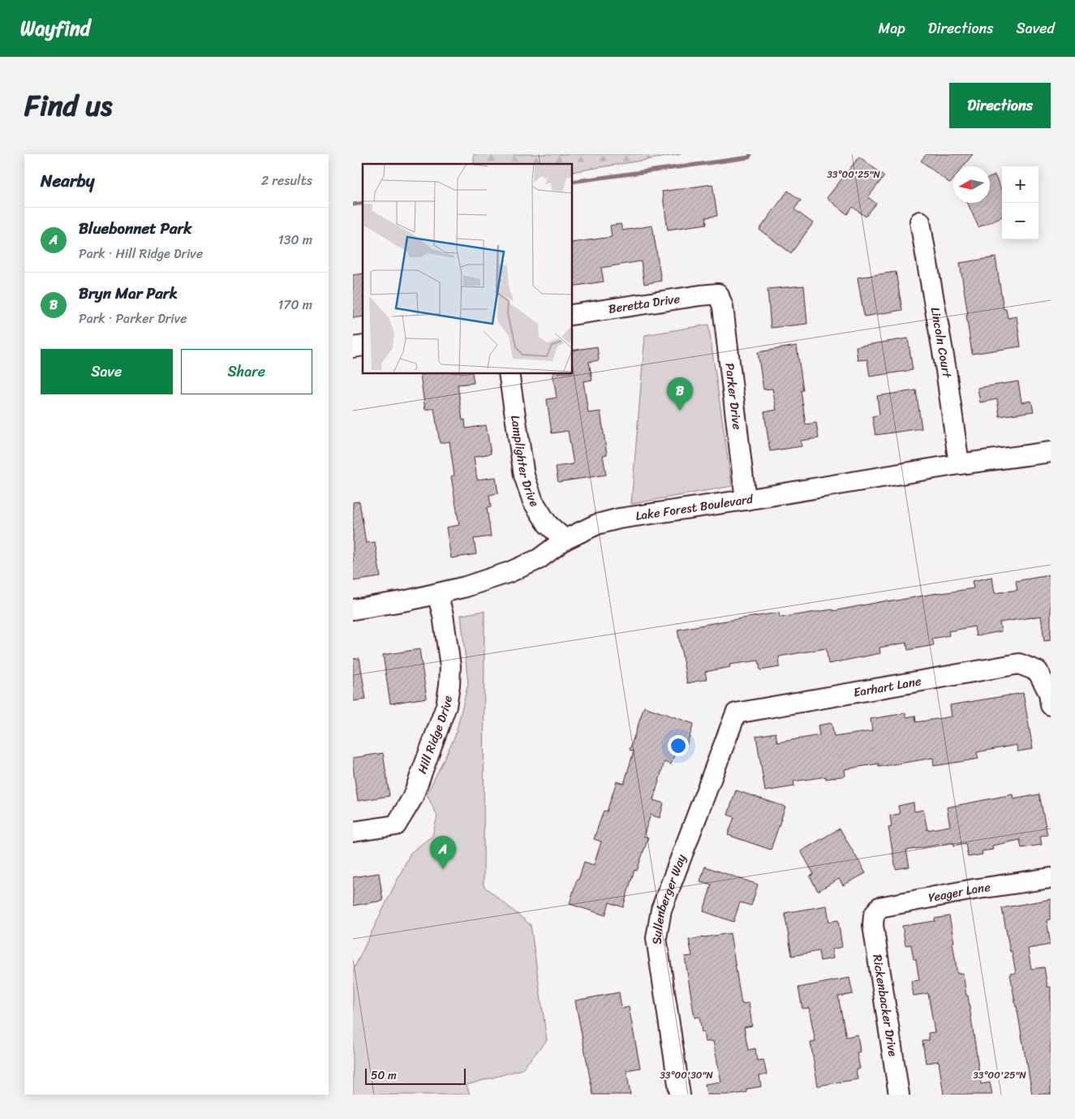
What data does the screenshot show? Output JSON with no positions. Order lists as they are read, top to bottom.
{
  "streets": {
    "street": [
      "Beretta Drive",
      "Lincoln Court",
      "Parker Drive",
      "Lamplighter Drive",
      "Lake Forest Boulevard",
      "Earhart Lane",
      "Hill Ridge Drive",
      "Yeager Lane",
      "Sullenberger Way",
      "Rickenbacker Drive"
    ]
  },
  "crossings": [
    ["Beretta Drive", "Parker Drive"],
    ["Lincoln Court", "Lake Forest Boulevard"],
    ["Parker Drive", "Lake Forest Boulevard"],
    ["Lamplighter Drive", "Lake Forest Boulevard"],
    ["Lake Forest Boulevard", "Hill Ridge Drive"],
    ["Earhart Lane", "Sullenberger Way"],
    ["Yeager Lane", "Rickenbacker Drive"]
  ],
  "scale_bar": "50 m",
  "north": "left",
  "page": {
    "header": "Wayfind",
    "nav": ["Map", "Directions", "Saved"],
    "title": "Find us",
    "buttons": [
      "Directions",
      ["Save", "Share"]
    ],
    "heading": ["Nearby", "2 results"],
    "map_buttons": ["+", "−"],
    "list": [
      {
        "mark": "A",
        "name": "Bluebonnet Park",
        "note": "Park · Hill Ridge Drive",
        "value": "130 m"
      },
      {
        "mark": "B",
        "name": "Bryn Mar Park",
        "note": "Park · Parker Drive",
        "value": "170 m"
      }
    ],
    "pins": ["B", "A"],
    "scale": "50 m"
  },
  "coordinates": ["33°00'25\"N", "33°00'30\"N"]
}
